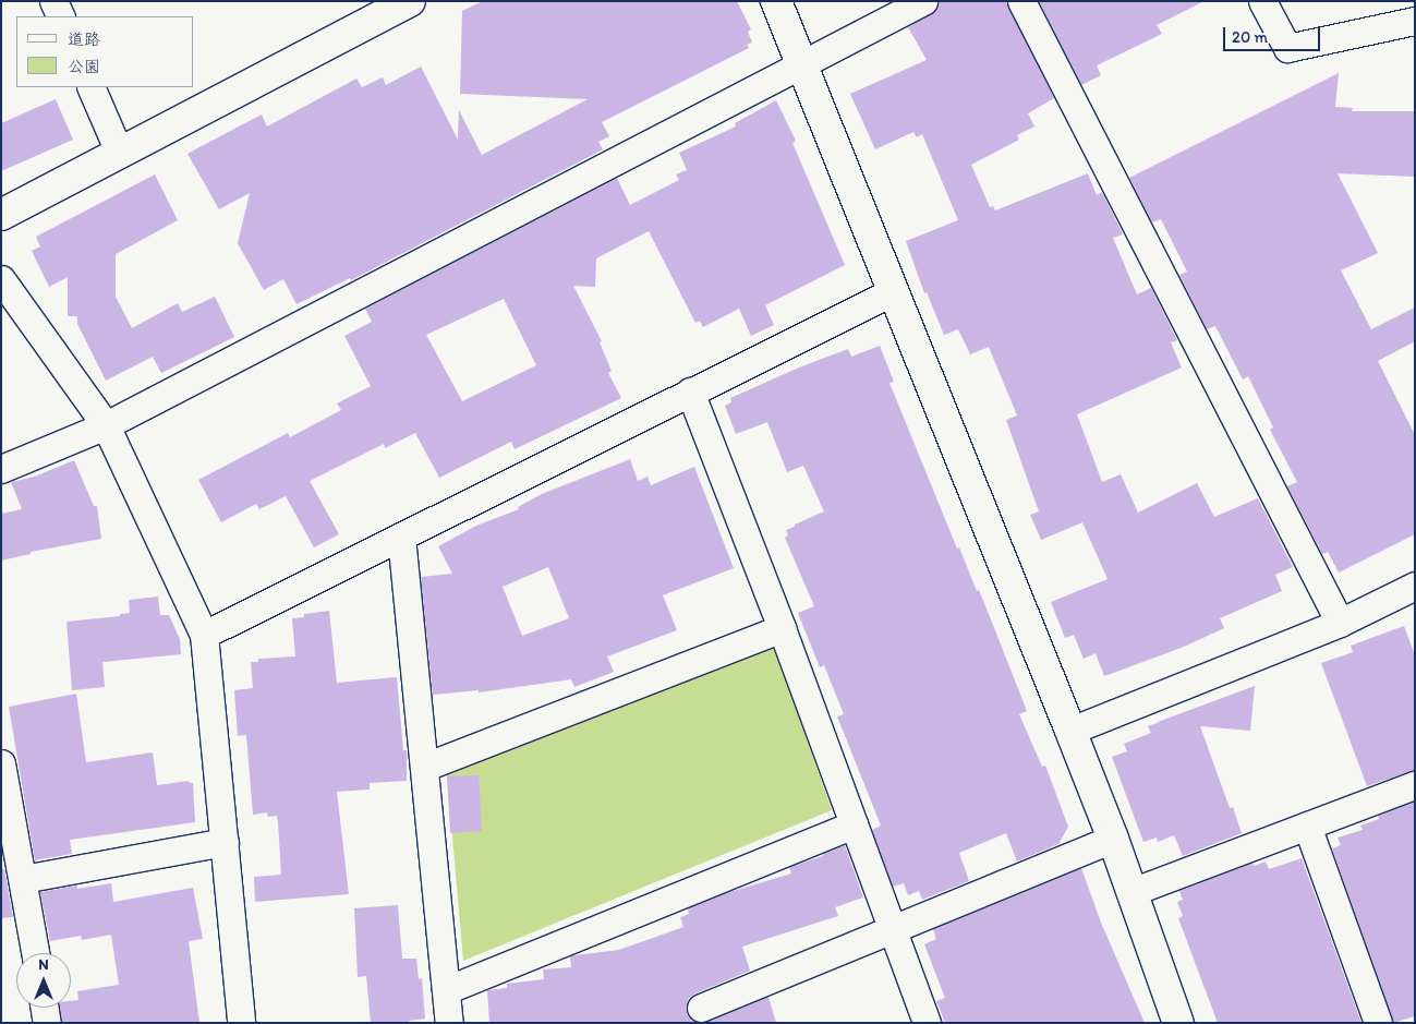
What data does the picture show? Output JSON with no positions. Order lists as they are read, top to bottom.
{
  "legend": ["道路", "公園"],
  "scale_bar": "20 m",
  "north": "top"
}
